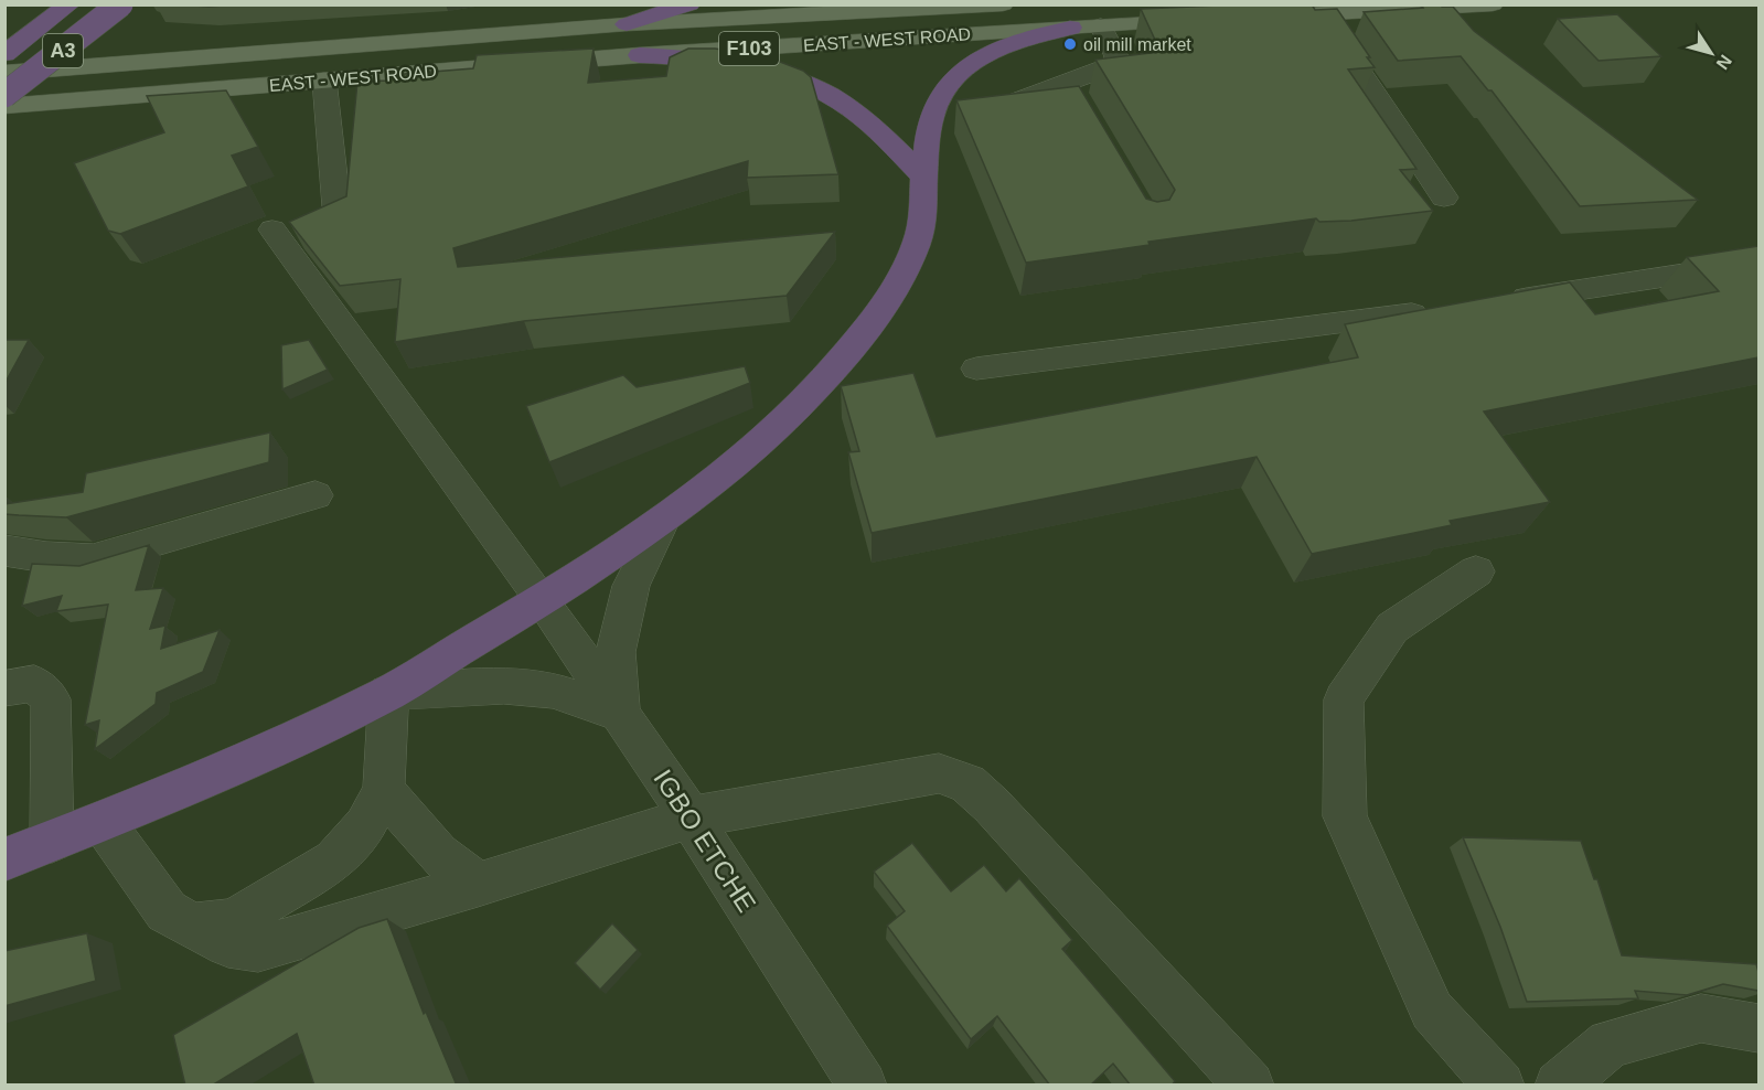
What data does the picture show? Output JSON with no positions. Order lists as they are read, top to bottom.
{
  "streets": {
    "highway": ["A3"],
    "main road": ["EAST - WEST ROAD", "F103"],
    "street": ["IGBO ETCHE"]
  },
  "places": ["oil mill market"],
  "north": "bottom right"
}
